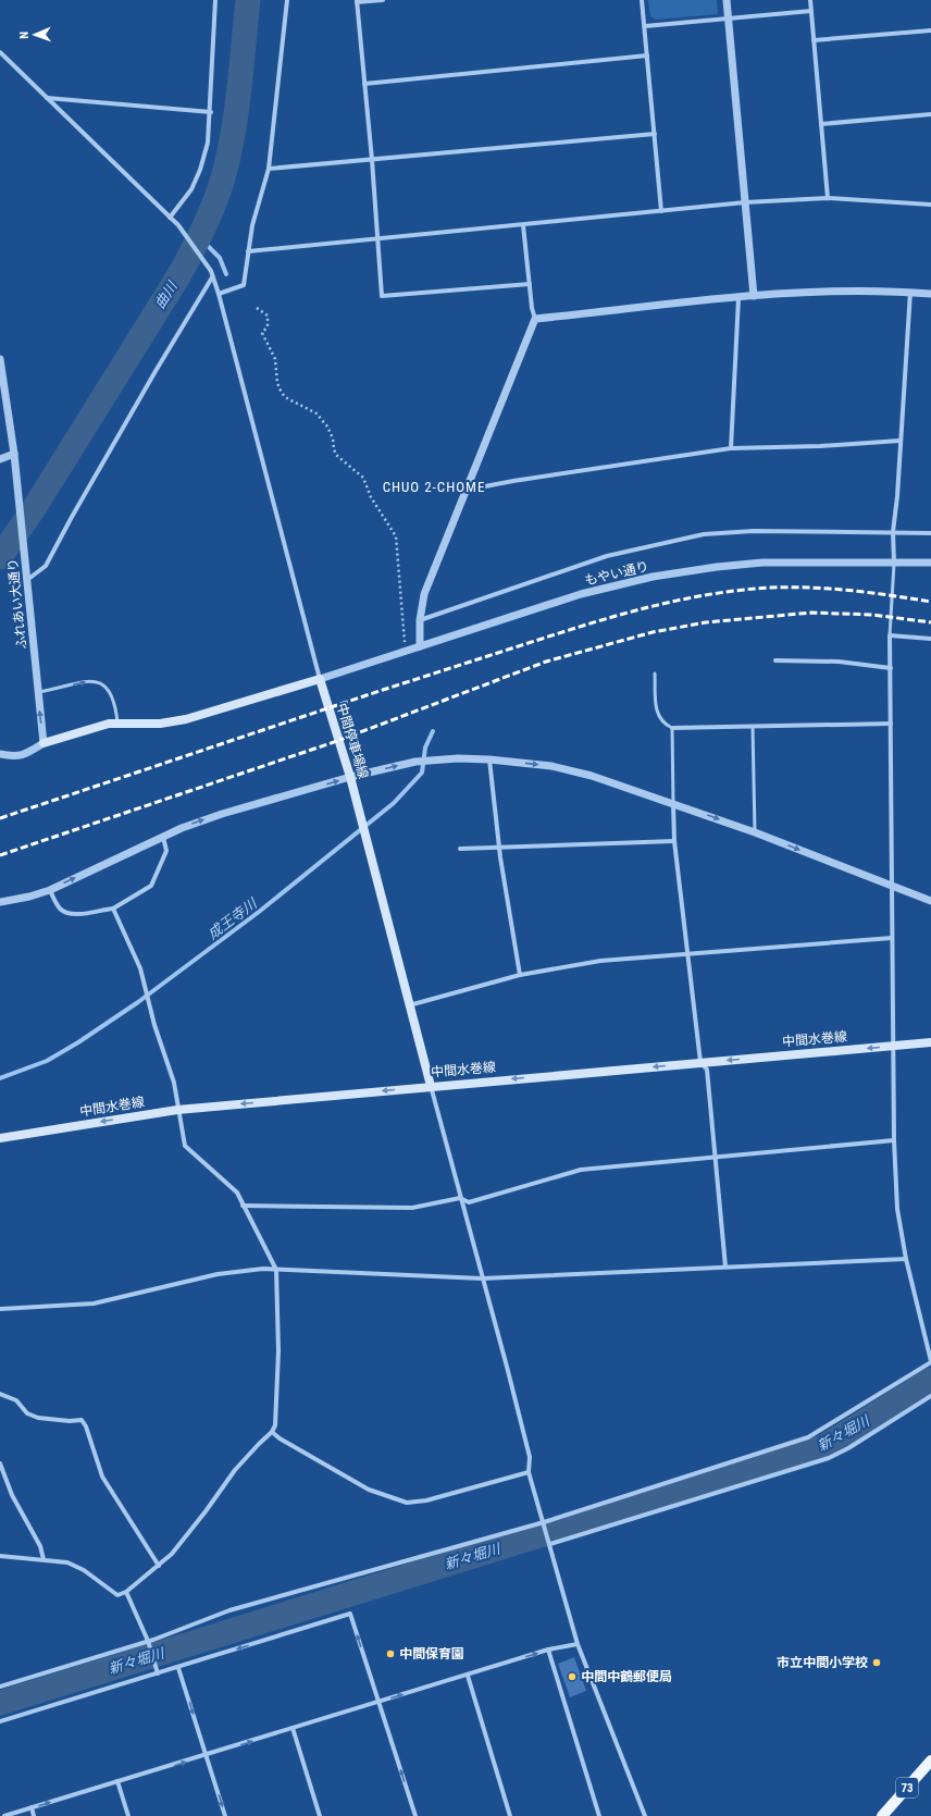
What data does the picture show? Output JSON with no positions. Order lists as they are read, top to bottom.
{
  "streets": {
    "main road": ["中間停車場線", "中間水巻線", "73"],
    "street": ["もやい通り", "ふれあい大通り"]
  },
  "crossings": [
    ["もやい通り", "中間停車場線"],
    ["中間停車場線", "中間水巻線"]
  ],
  "one_way": ["中間水巻線"],
  "districts": ["CHUO 2-CHOME"],
  "water": ["曲川", "成王寺川", "新々堀川"],
  "places": ["中間保育園", "市立中間小学校", "中間中鶴郵便局"],
  "north": "left"
}
